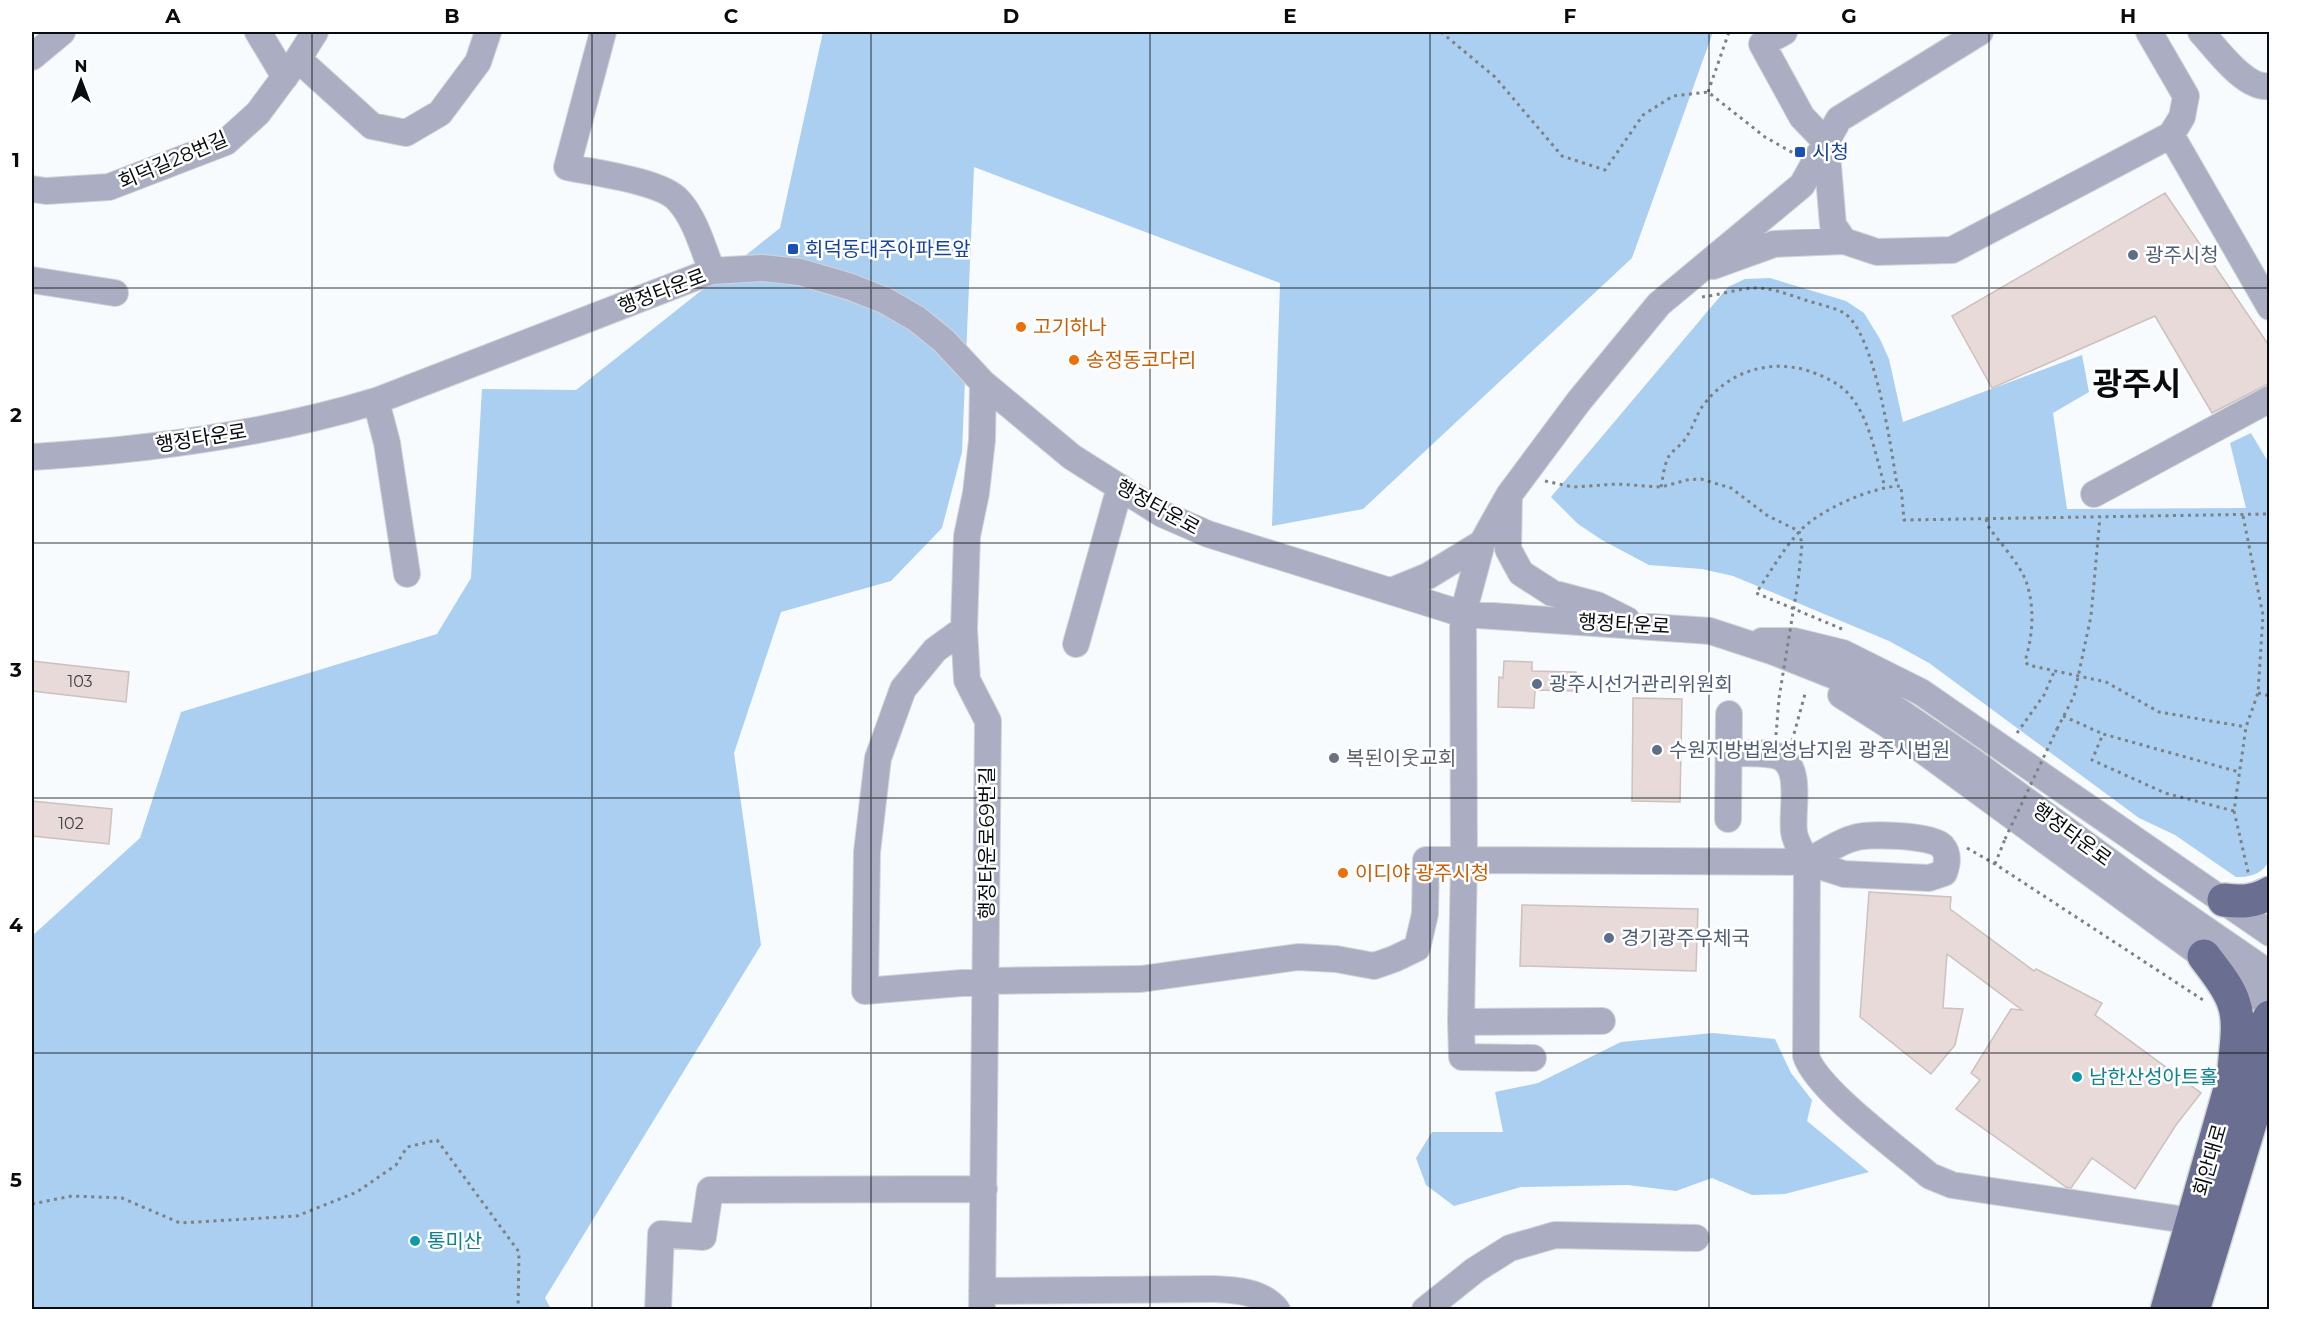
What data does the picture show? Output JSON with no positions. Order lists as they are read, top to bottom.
{
  "streets": {
    "main road": ["회안대로"],
    "street": ["회덕길28번길", "행정타운로", "행정타운로69번길"]
  },
  "crossings": [
    ["행정타운로", "행정타운로69번길"]
  ],
  "districts": ["광주시"],
  "places": {
    "transit": ["시청", "회덕동대주아파트앞"],
    "other": [
      "광주시청",
      "고기하나",
      "송정동코다리",
      "광주시선거관리위원회",
      "수원지방법원성남지원 광주시법원",
      "복된이웃교회",
      "이디야 광주시청",
      "경기광주우체국",
      "남한산성아트홀",
      "통미산"
    ]
  },
  "house_numbers": ["103", "102"],
  "north": "top",
  "grid": {
    "columns": [
      "A",
      "B",
      "C",
      "D",
      "E",
      "F",
      "G",
      "H"
    ],
    "rows": [
      "1",
      "2",
      "3",
      "4",
      "5"
    ]
  }
}
